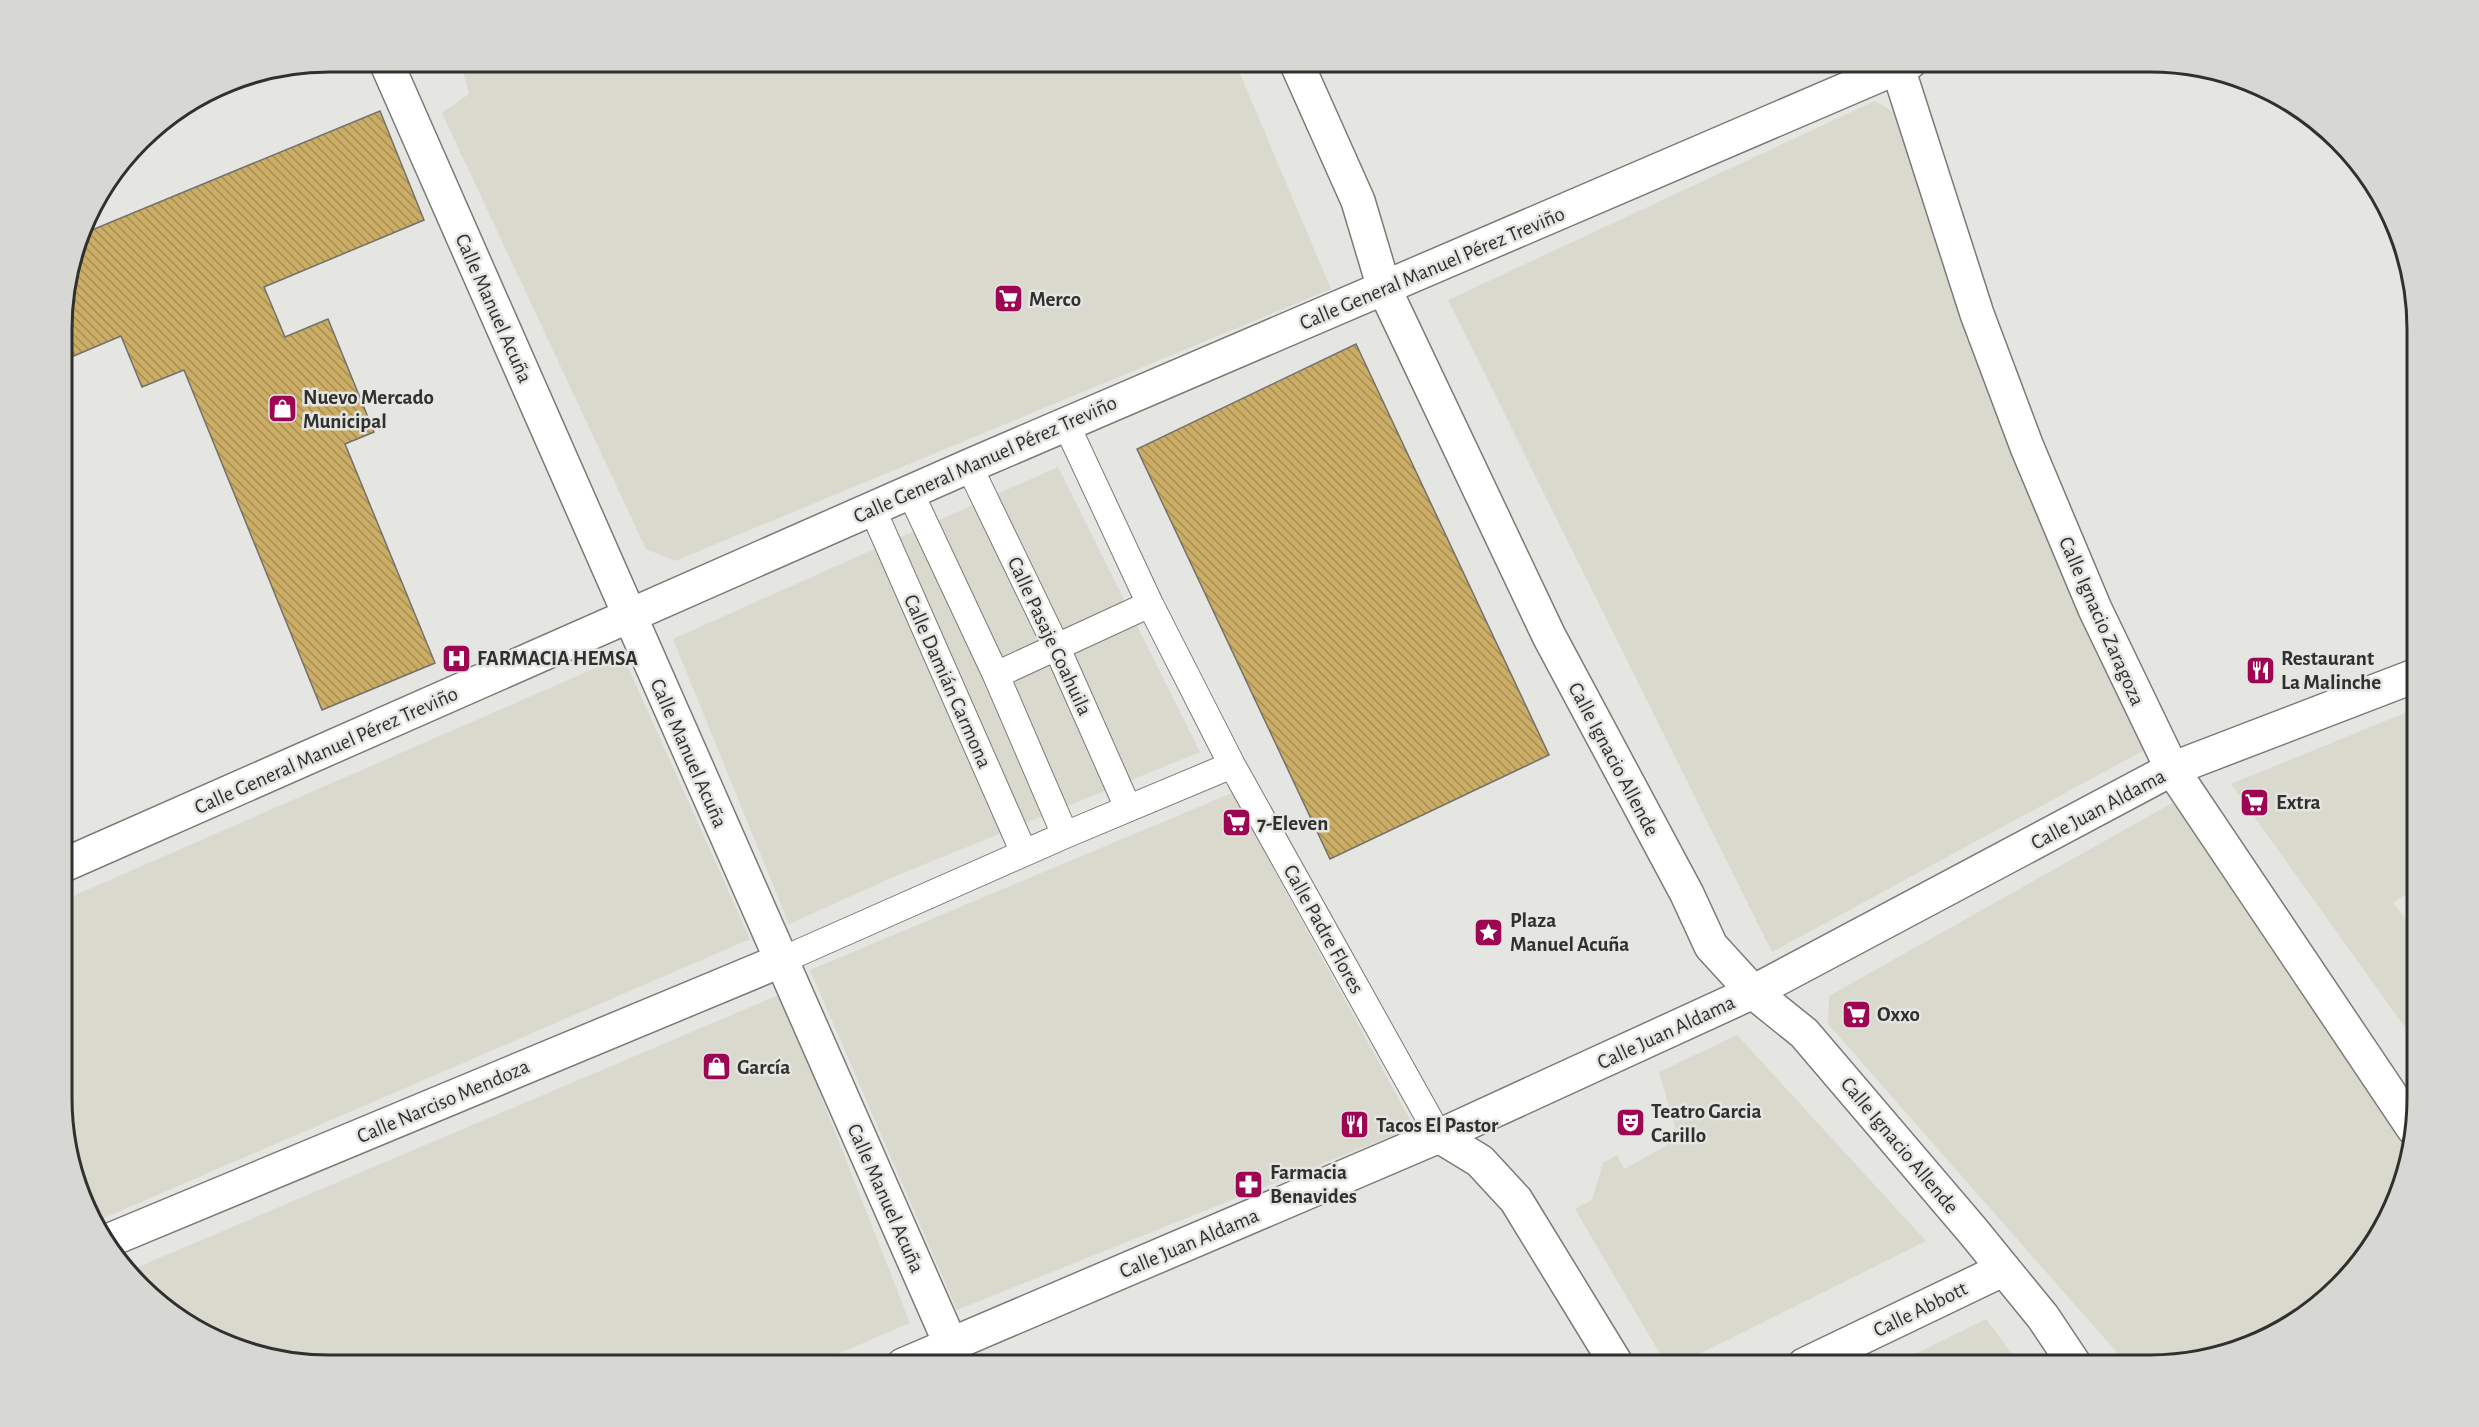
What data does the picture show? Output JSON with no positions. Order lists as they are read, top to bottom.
{
  "streets": {
    "street": [
      "Calle General Manuel Pérez Treviño",
      "Calle Manuel Acuña",
      "Calle Ignacio Zaragoza",
      "Calle Pasaje Coahuila",
      "Calle Damián Carmona",
      "Calle Ignacio Allende",
      "Calle Juan Aldama",
      "Calle Padre Flores",
      "Calle Narciso Mendoza",
      "Calle Abbott"
    ]
  },
  "crossings": [
    ["Calle General Manuel Pérez Treviño", "Calle Manuel Acuña"],
    ["Calle General Manuel Pérez Treviño", "Calle Pasaje Coahuila"],
    ["Calle General Manuel Pérez Treviño", "Calle Damián Carmona"],
    ["Calle General Manuel Pérez Treviño", "Calle Ignacio Allende"],
    ["Calle General Manuel Pérez Treviño", "Calle Padre Flores"],
    ["Calle Manuel Acuña", "Calle Juan Aldama"],
    ["Calle Manuel Acuña", "Calle Narciso Mendoza"],
    ["Calle Ignacio Zaragoza", "Calle Juan Aldama"],
    ["Calle Ignacio Allende", "Calle Juan Aldama"],
    ["Calle Ignacio Allende", "Calle Abbott"],
    ["Calle Juan Aldama", "Calle Padre Flores"]
  ],
  "places": {
    "supermarket": [
      "Merco",
      "Extra",
      "7-Eleven",
      "Oxxo"
    ],
    "shop": ["Nuevo Mercado Municipal", "García"],
    "hospital": ["FARMACIA HEMSA"],
    "restaurant": ["Restaurant La Malinche", "Tacos El Pastor"],
    "place": ["Plaza Manuel Acuña"],
    "theatre": ["Teatro Garcia Carillo"],
    "pharmacy": ["Farmacia Benavides"]
  }
}
